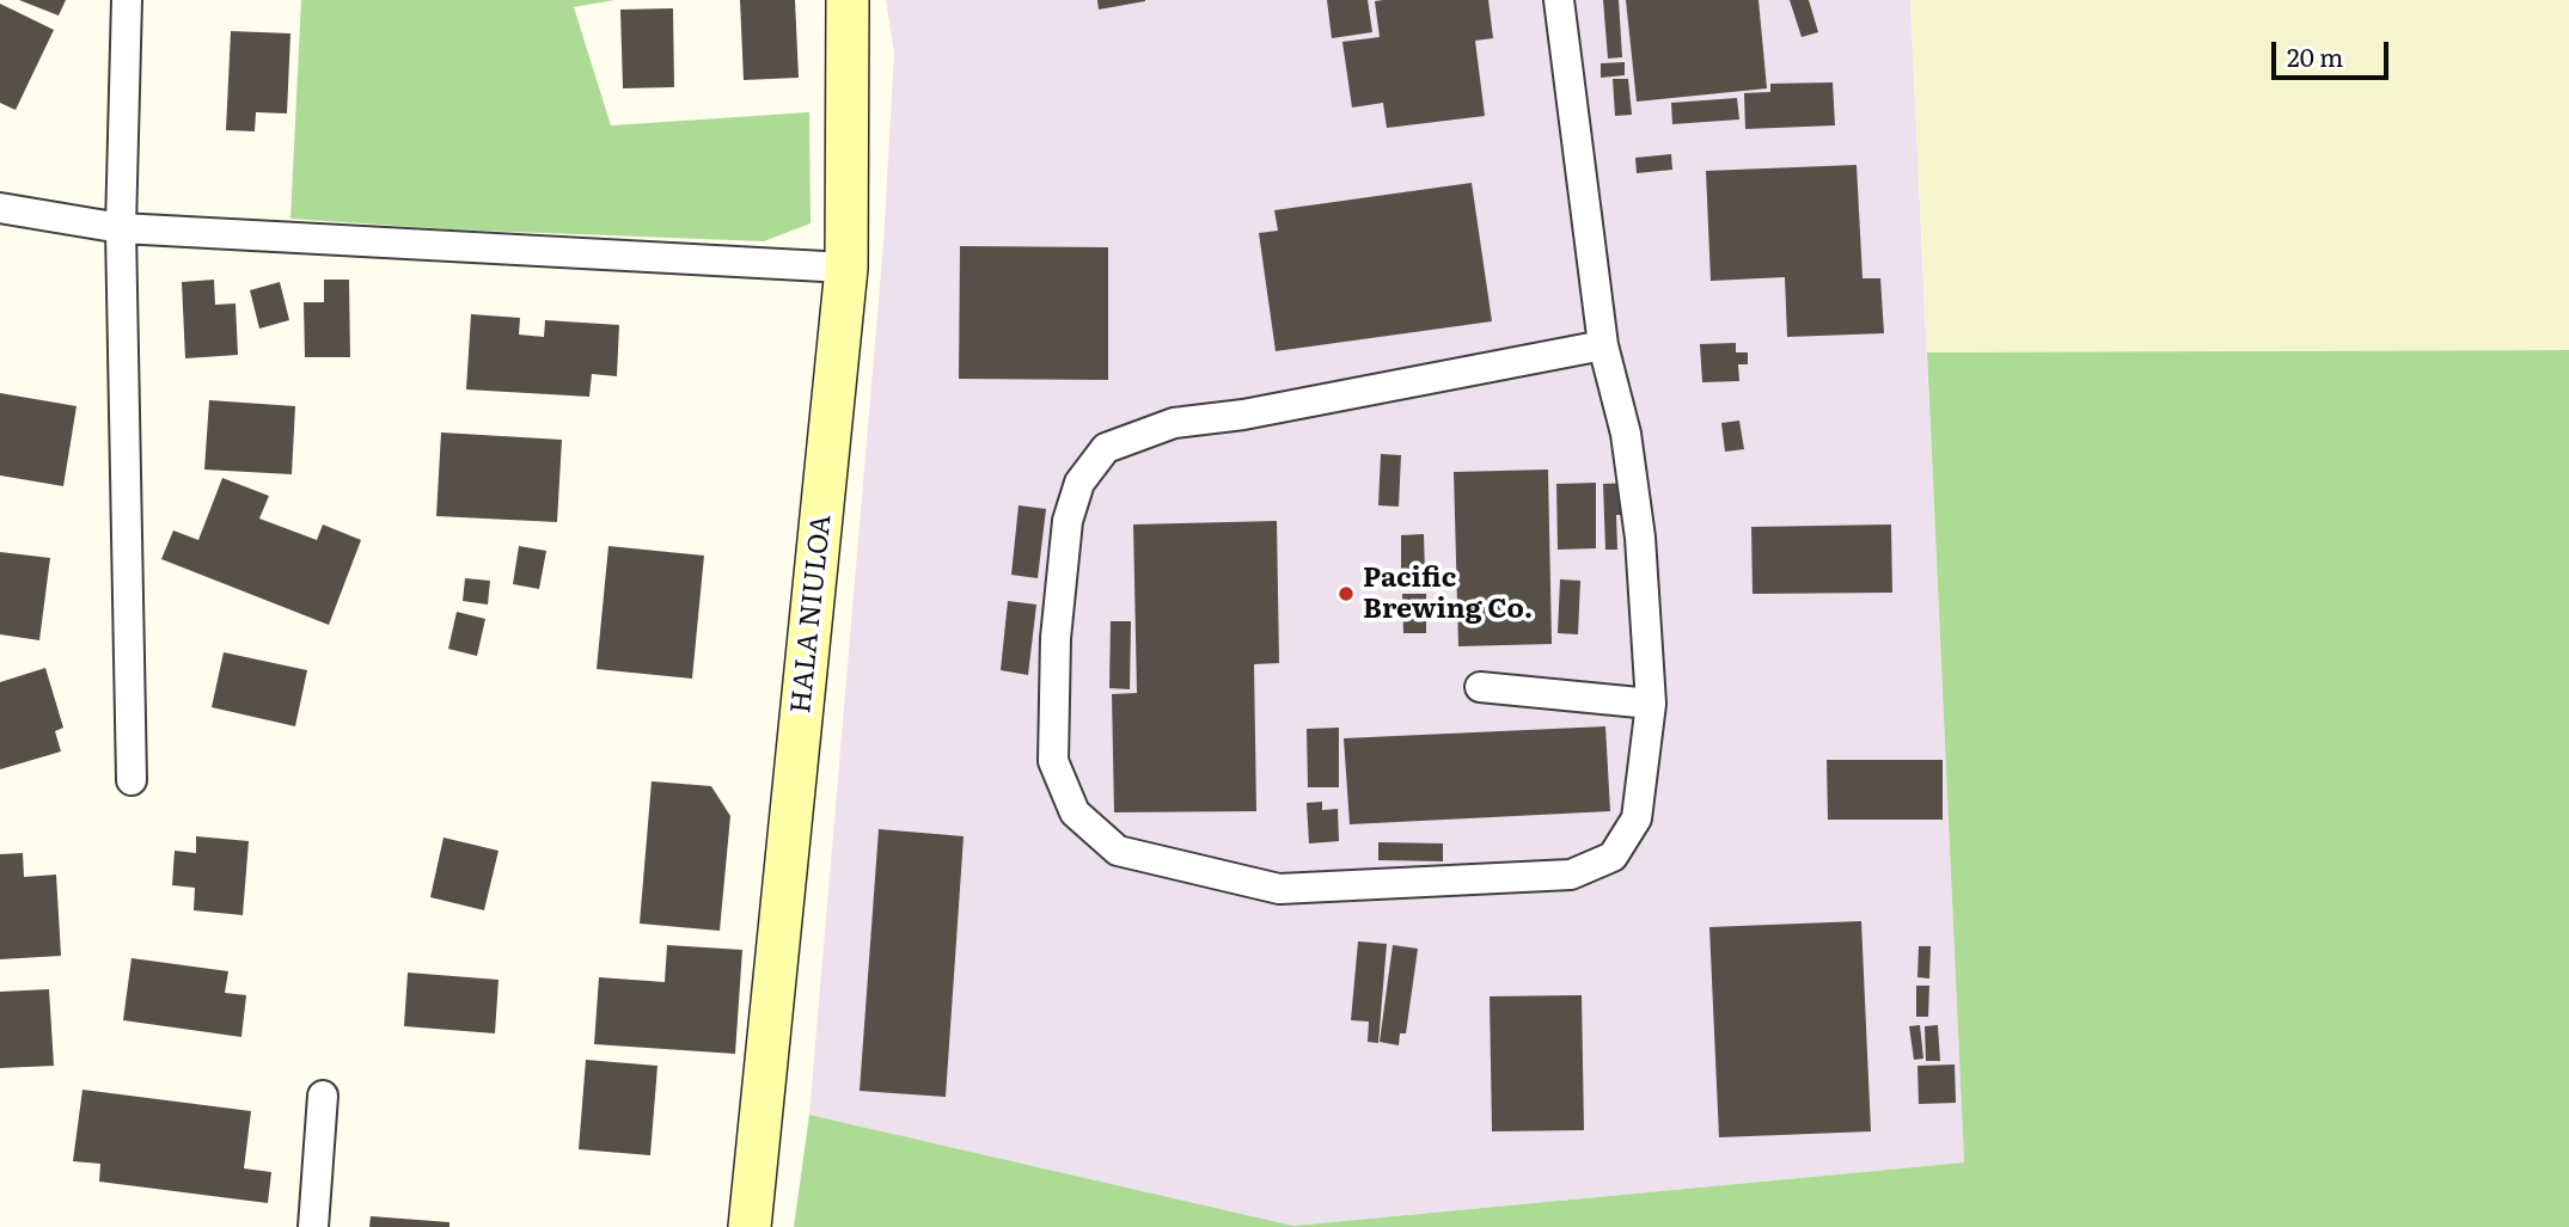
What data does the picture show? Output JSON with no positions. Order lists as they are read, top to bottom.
{
  "streets": {
    "street": ["HALA NIULOA"]
  },
  "places": ["Pacific Brewing Co."],
  "scale_bar": "20 m"
}
